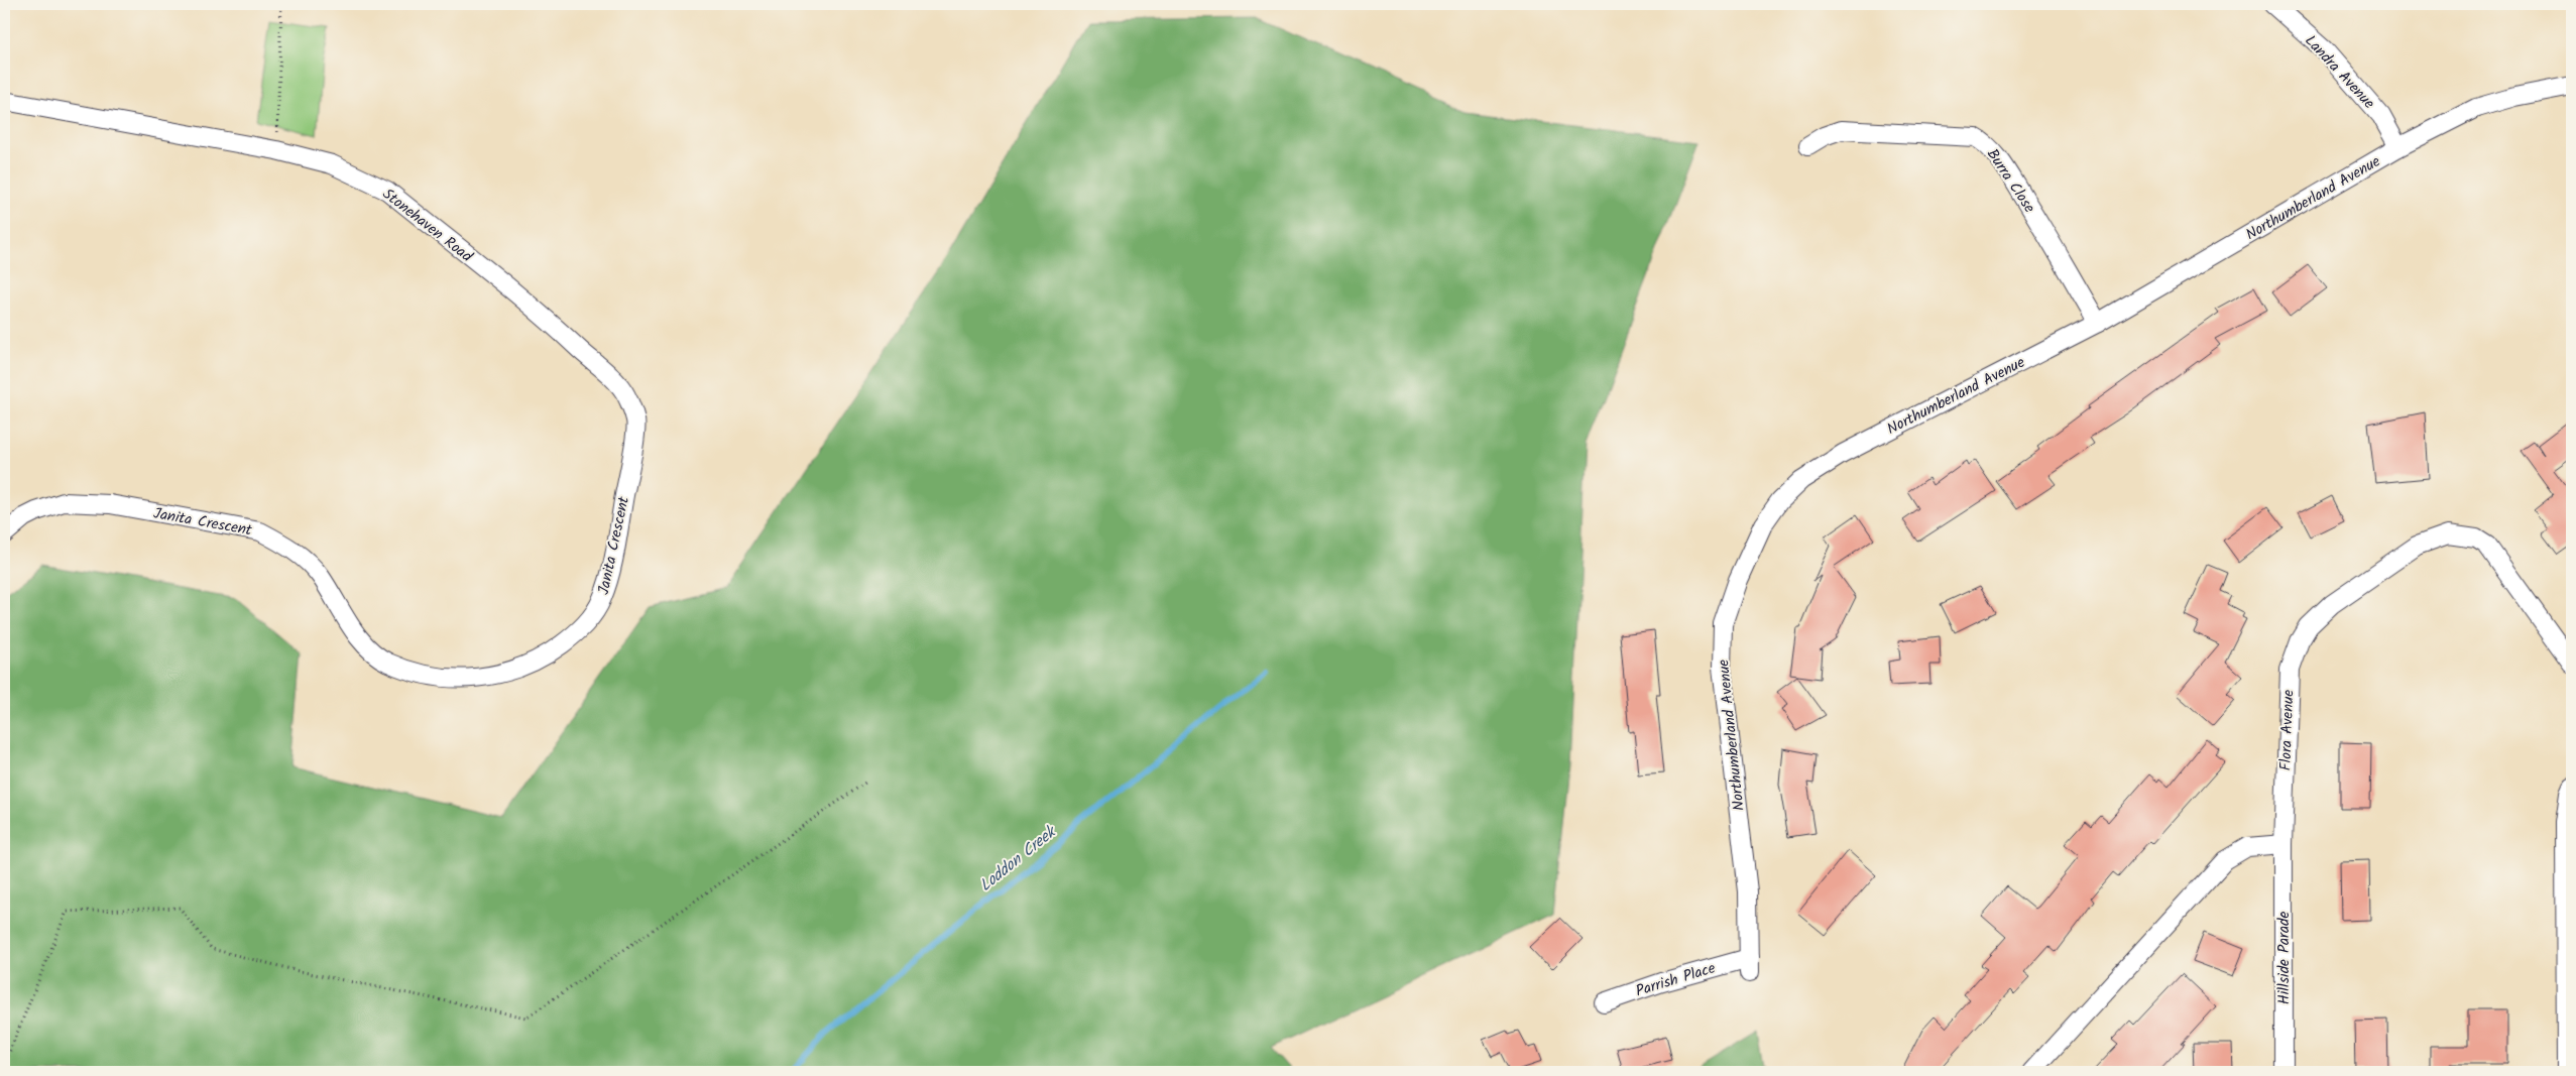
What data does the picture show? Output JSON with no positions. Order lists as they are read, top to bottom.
{
  "streets": {
    "street": [
      "Landra Avenue",
      "Burra Close",
      "Northumberland Avenue",
      "Stonehaven Road",
      "Janita Crescent",
      "Flora Avenue",
      "Hillside Parade",
      "Parrish Place"
    ]
  },
  "crossings": [
    ["Landra Avenue", "Northumberland Avenue"],
    ["Burra Close", "Northumberland Avenue"],
    ["Northumberland Avenue", "Parrish Place"],
    ["Stonehaven Road", "Janita Crescent"],
    ["Flora Avenue", "Hillside Parade"]
  ],
  "water": ["Loddon Creek"]
}
